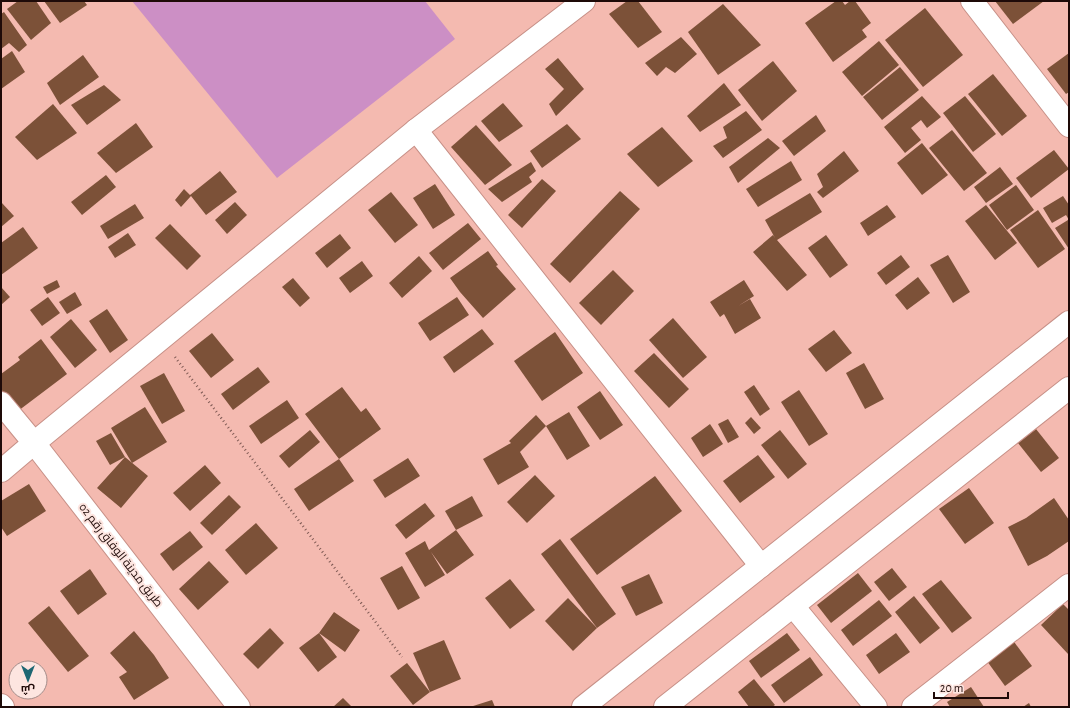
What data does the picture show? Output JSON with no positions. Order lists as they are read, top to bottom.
{
  "streets": {
    "street": ["طريق مدينة الوفاق رقم 02"]
  },
  "scale_bar": "20 m",
  "north": "bottom"
}
